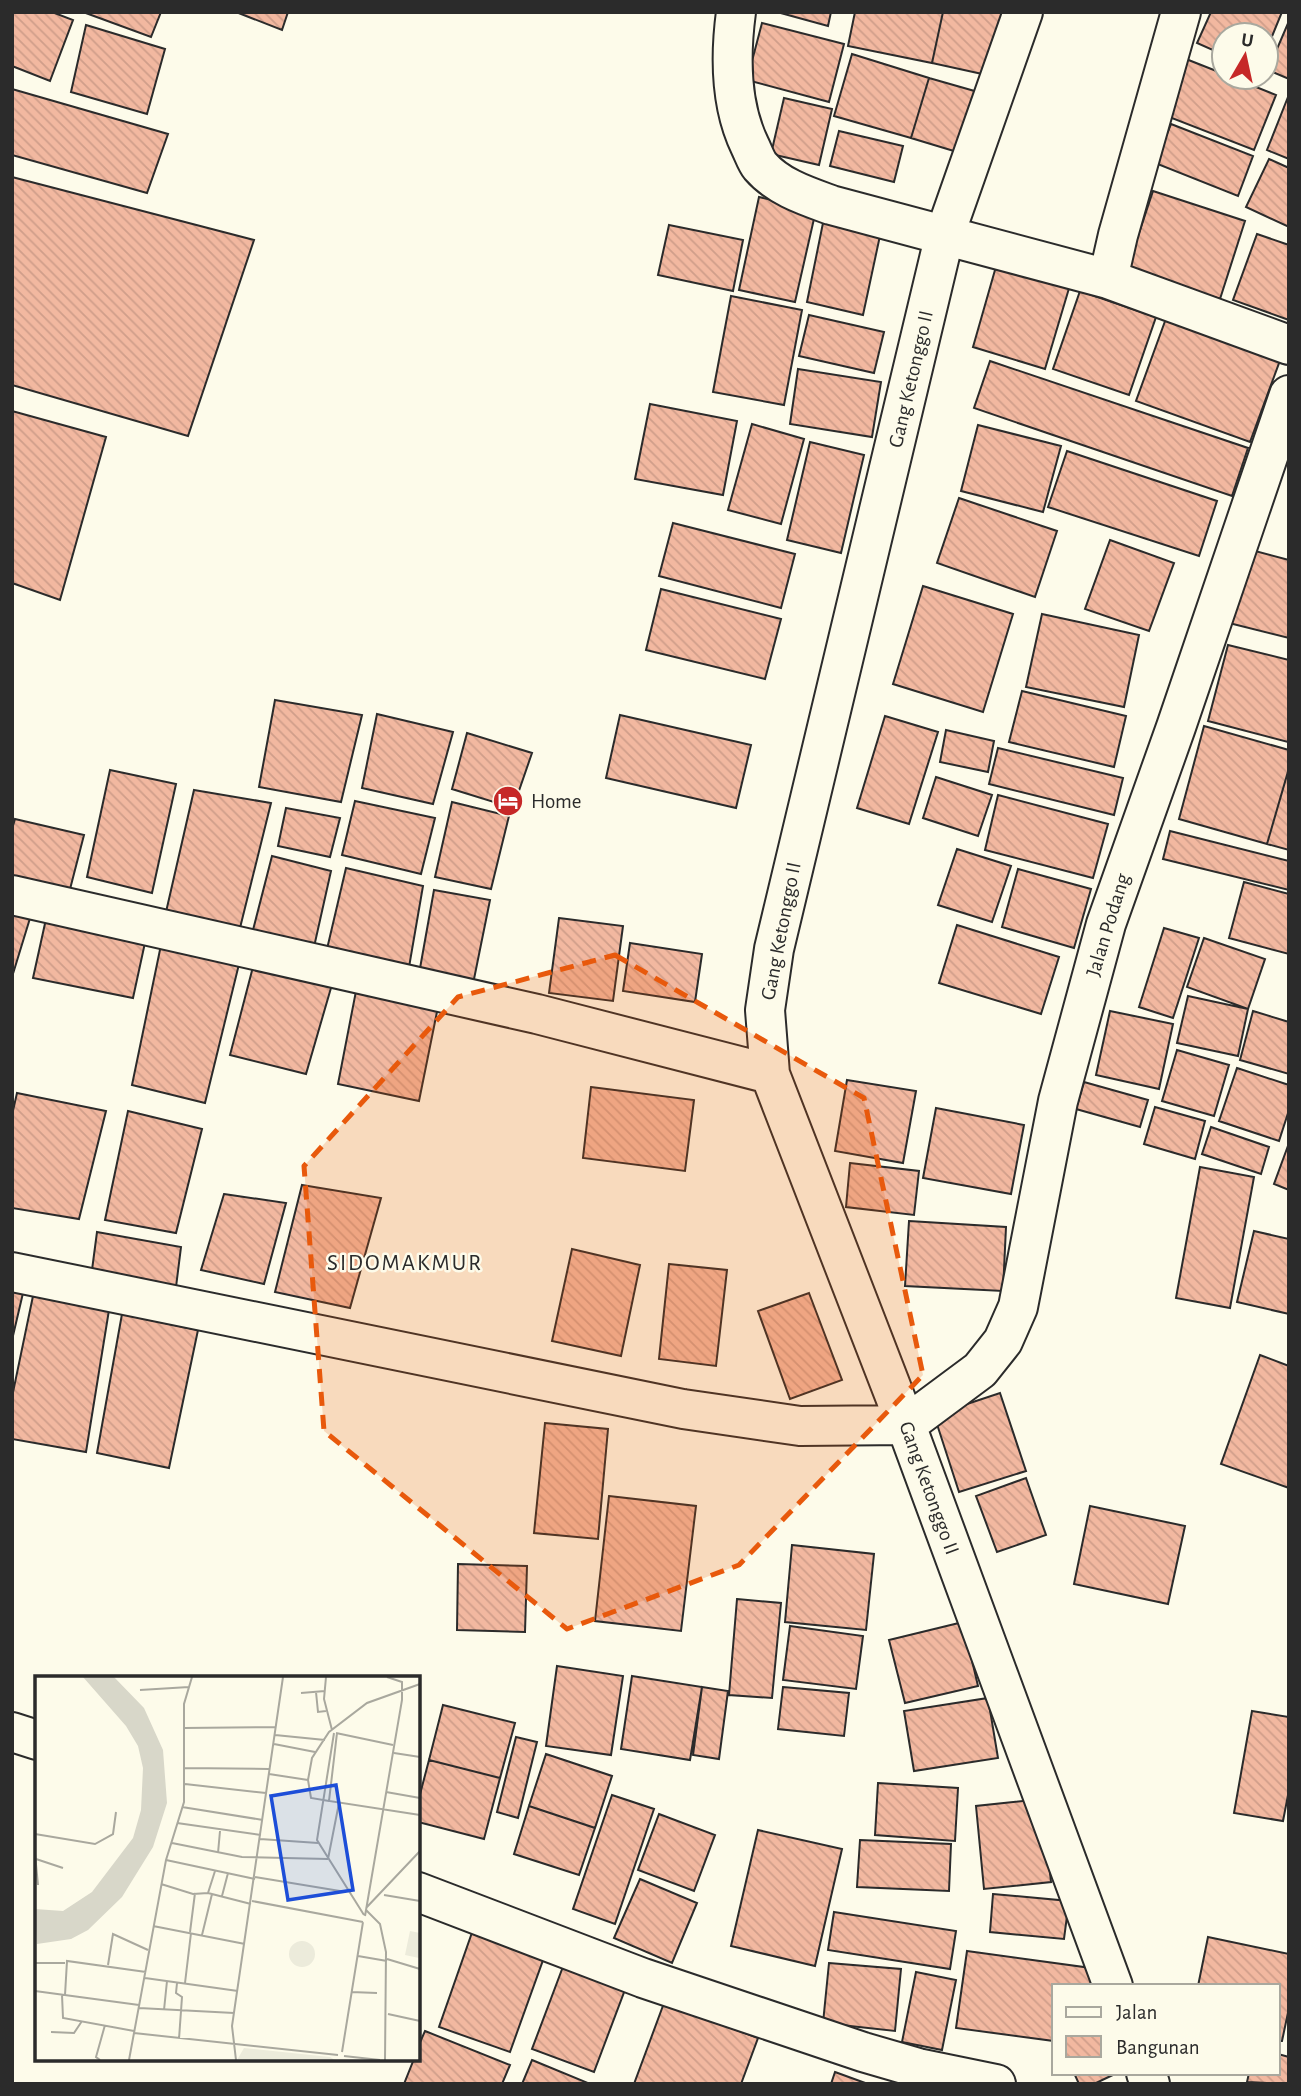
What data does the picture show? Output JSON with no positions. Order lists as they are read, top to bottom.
{
  "streets": {
    "street": ["Gang Ketonggo II", "Jalan Podang"]
  },
  "crossings": [
    ["Gang Ketonggo II", "Jalan Podang"]
  ],
  "districts": ["SIDOMAKMUR"],
  "places": {
    "hotel": ["Home"]
  },
  "legend": ["Jalan", "Bangunan"],
  "north": "top"
}
